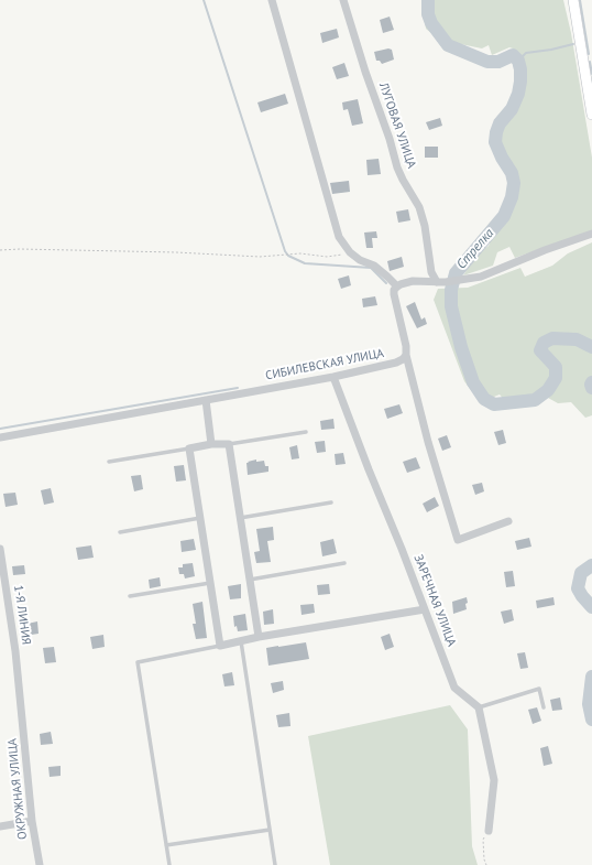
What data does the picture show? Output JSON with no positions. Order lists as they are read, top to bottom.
{
  "streets": {
    "street": [
      "ЛУГОВАЯ УЛИЦА",
      "СИБИЛЕВСКАЯ УЛИЦА",
      "ЗАРЕЧНАЯ УЛИЦА",
      "1-Я ЛИНИЯ",
      "ОКРУЖНАЯ УЛИЦА"
    ]
  },
  "crossings": [
    ["СИБИЛЕВСКАЯ УЛИЦА", "ЗАРЕЧНАЯ УЛИЦА"],
    ["1-Я ЛИНИЯ", "ОКРУЖНАЯ УЛИЦА"]
  ],
  "water": ["Стрелка"]
}
